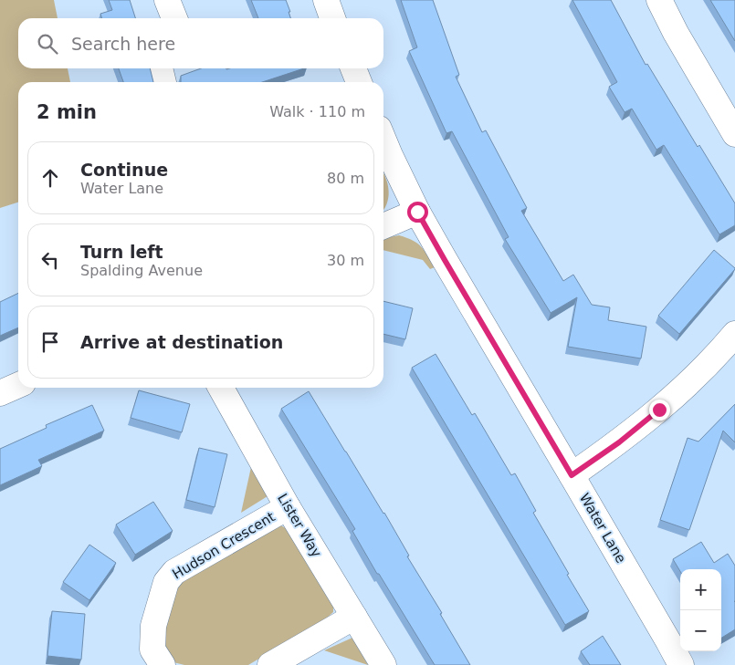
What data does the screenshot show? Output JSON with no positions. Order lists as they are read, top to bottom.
{
  "streets": {
    "street": ["Lister Way", "Water Lane", "Hudson Crescent"]
  },
  "crossings": [
    ["Lister Way", "Hudson Crescent"]
  ],
  "page": {
    "search": "Search here",
    "heading": ["2 min", "Walk · 110 m"],
    "list": [
      ["Continue", "Water Lane", "80 m"],
      ["Turn left", "Spalding Avenue", "30 m"],
      "Arrive at destination"
    ],
    "map_buttons": ["+", "−"]
  }
}
